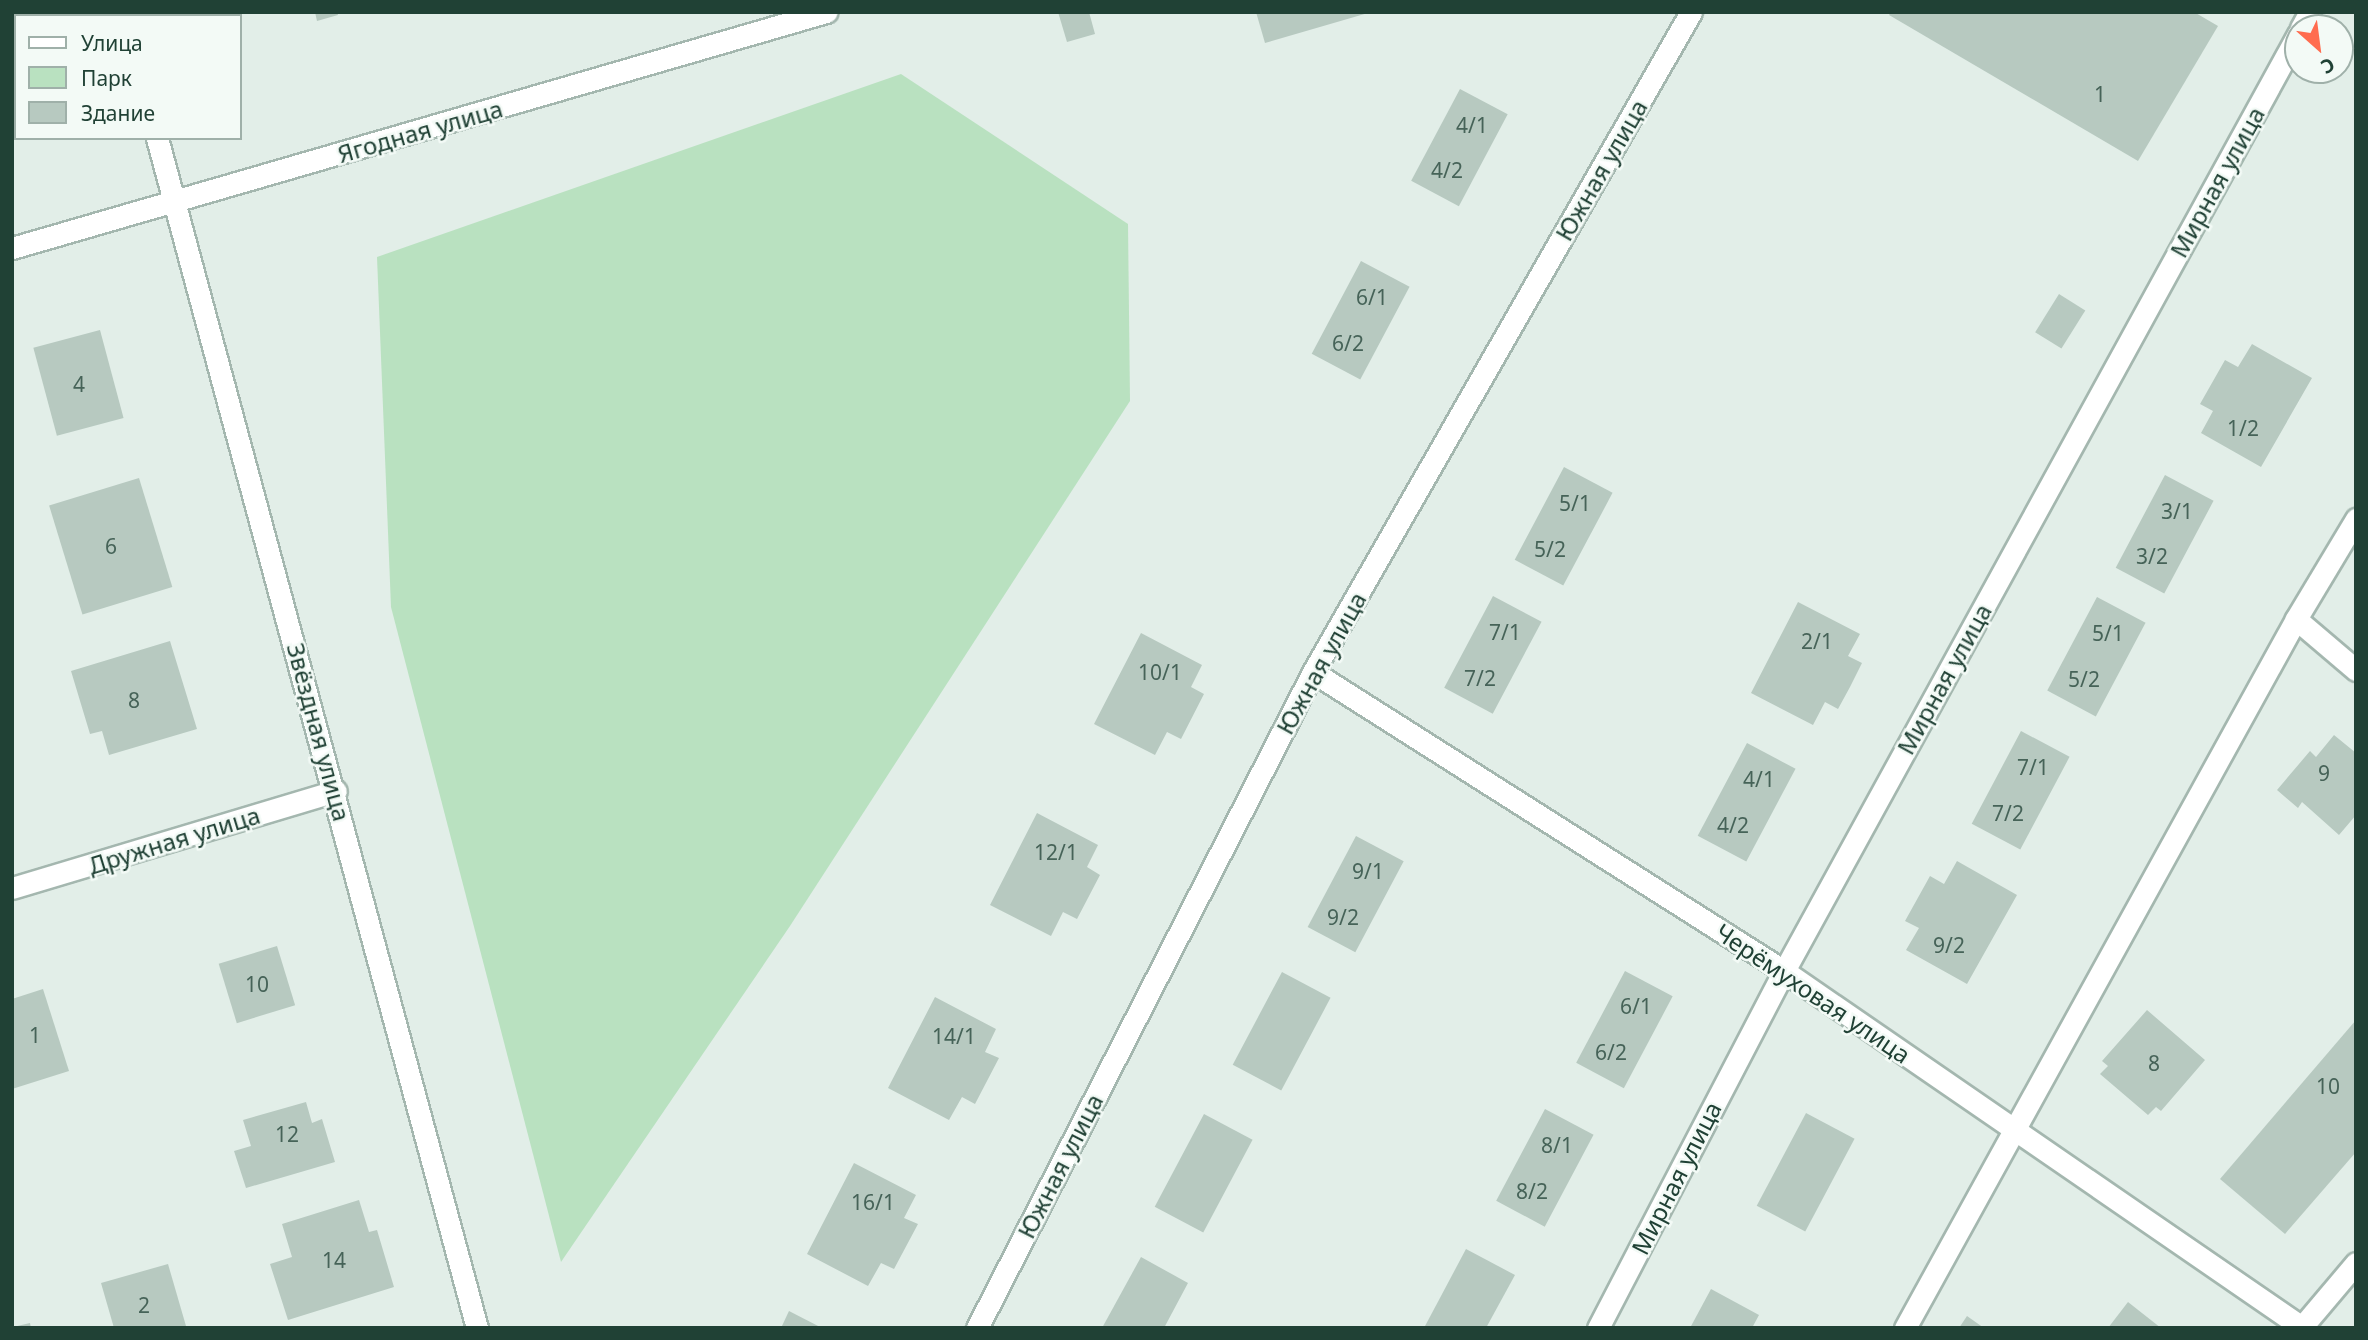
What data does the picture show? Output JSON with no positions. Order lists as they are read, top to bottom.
{
  "streets": {
    "street": [
      "Ягодная улица",
      "Южная улица",
      "Мирная улица",
      "Звёздная улица",
      "Дружная улица",
      "Черёмуховая улица"
    ]
  },
  "crossings": [
    ["Ягодная улица", "Звёздная улица"],
    ["Южная улица", "Черёмуховая улица"],
    ["Мирная улица", "Черёмуховая улица"],
    ["Звёздная улица", "Дружная улица"]
  ],
  "house_numbers": [
    "1",
    "4/1",
    "4/2",
    "6/1",
    "6/2",
    "4",
    "1/2",
    "5/1",
    "3/1",
    "6",
    "5/2",
    "3/2",
    "7/1",
    "5/1",
    "2/1",
    "10/1",
    "7/2",
    "5/2",
    "8",
    "7/1",
    "9",
    "4/1",
    "7/2",
    "4/2",
    "12/1",
    "9/1",
    "9/2",
    "9/2",
    "10",
    "6/1",
    "1",
    "14/1",
    "6/2",
    "8",
    "10",
    "12",
    "8/1",
    "8/2",
    "16/1",
    "14",
    "2"
  ],
  "legend": ["Улица", "Парк", "Здание"],
  "north": "bottom right"
}
